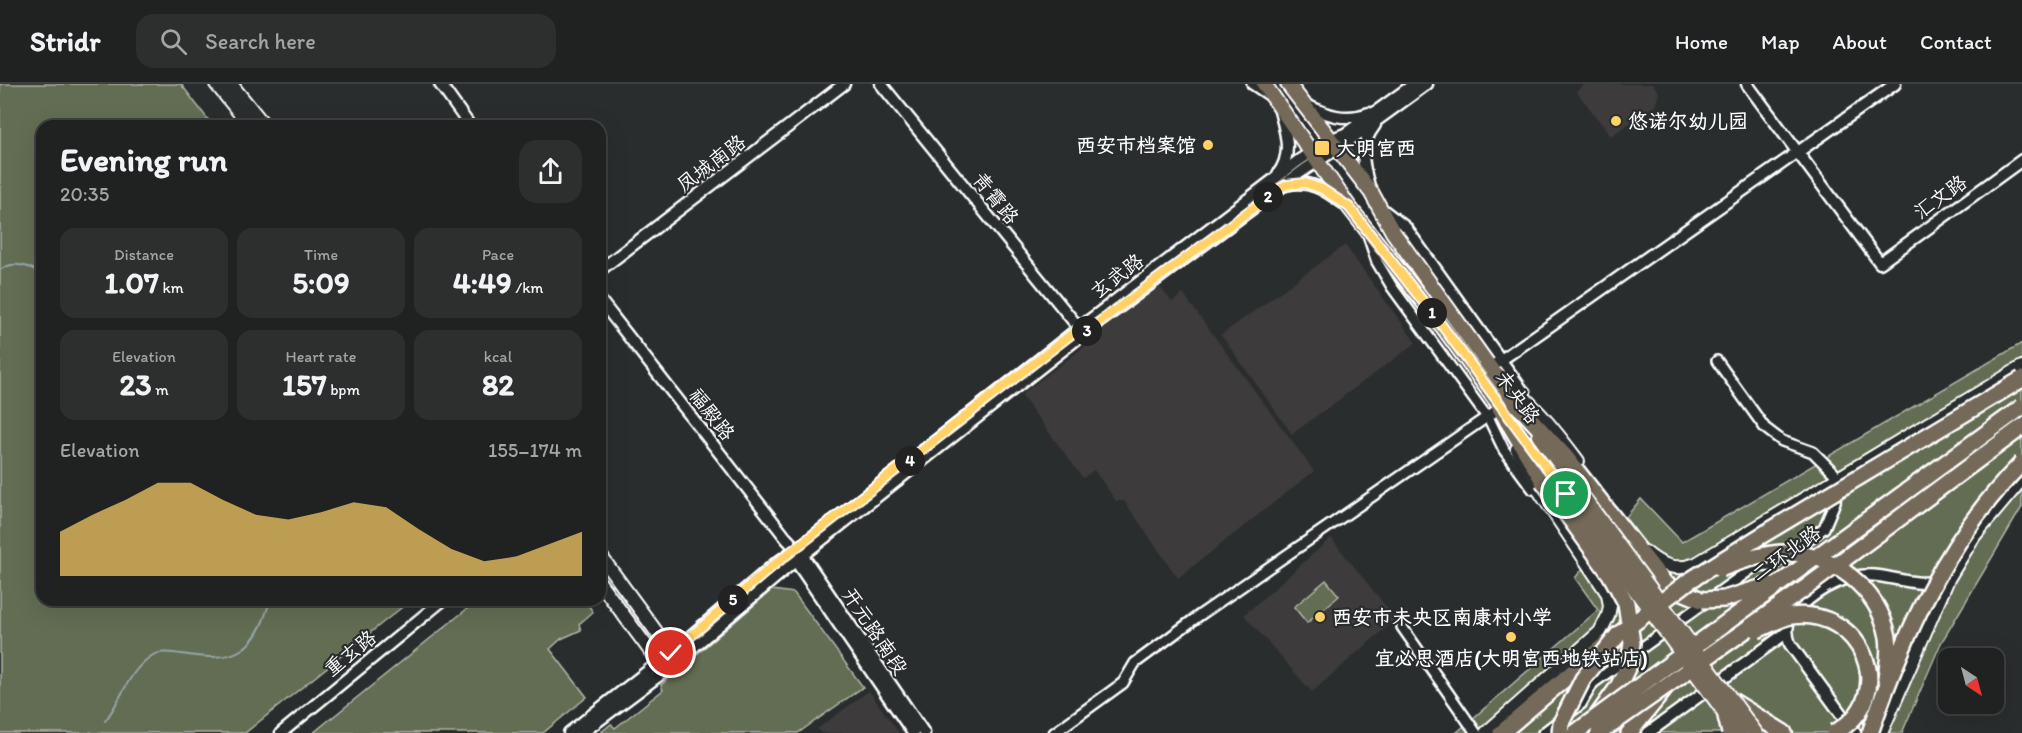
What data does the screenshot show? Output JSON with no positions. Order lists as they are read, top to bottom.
{
  "streets": {
    "highway": ["二环北路"],
    "main road": ["未央路"],
    "street": [
      "凤城南路",
      "汇文路",
      "青霄路",
      "玄武路",
      "福殿路",
      "开元路南段",
      "重玄路"
    ]
  },
  "crossings": [
    ["青霄路", "玄武路"],
    ["玄武路", "未央路"],
    ["玄武路", "福殿路"],
    ["玄武路", "开元路南段"],
    ["福殿路", "开元路南段"]
  ],
  "places": {
    "other": [
      "悠诺尔幼儿园",
      "西安市档案馆",
      "西安市未央区南康村小学",
      "宜必思酒店(大明宫西地铁站店)"
    ],
    "transit": ["大明宫西"]
  },
  "north": "bottom right",
  "page": {
    "header": "Stridr",
    "search": "Search here",
    "nav": [
      "Home",
      "Map",
      "About",
      "Contact"
    ],
    "heading": ["Evening run", "20:35"],
    "pins": [
      "2",
      "1",
      "3",
      "4",
      "5"
    ],
    "stats": [
      ["Distance", "1.07 km"],
      ["Time", "5:09"],
      ["Pace", "4:49 /km"],
      ["Elevation", "23 m"],
      ["Heart rate", "157 bpm"],
      ["kcal", "82"]
    ],
    "chart": ["Elevation", "155–174 m"]
  }
}
